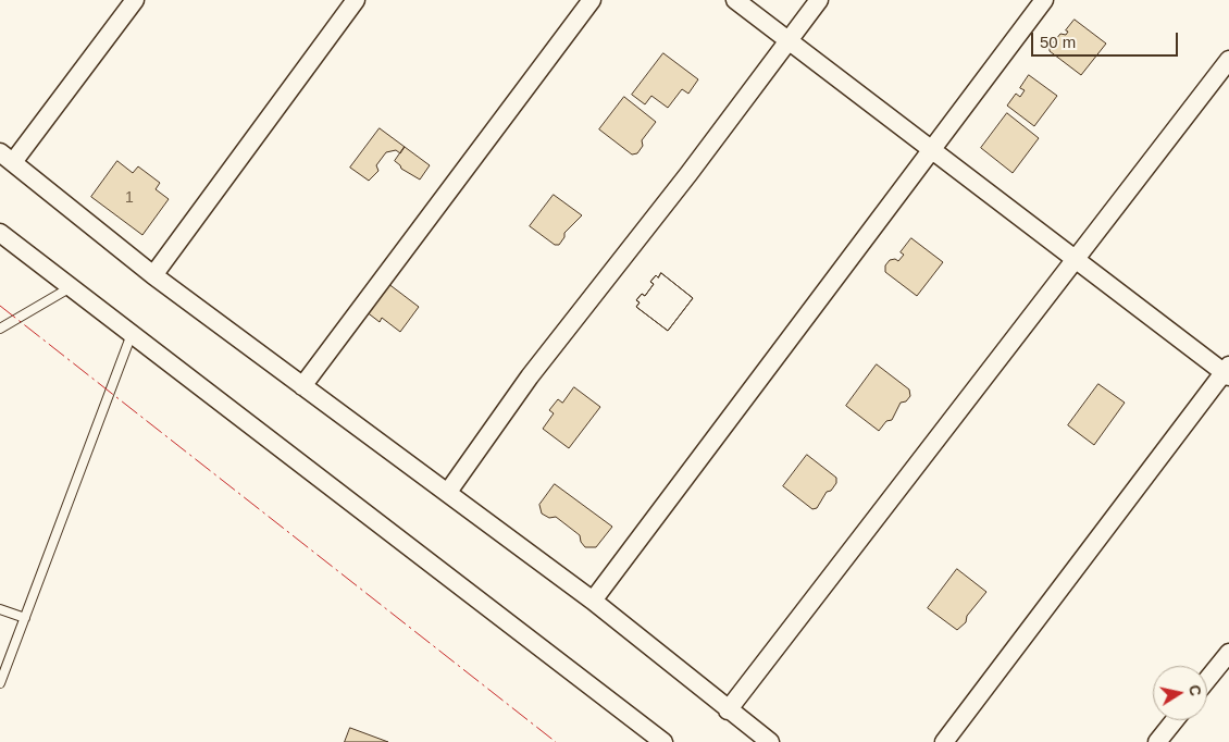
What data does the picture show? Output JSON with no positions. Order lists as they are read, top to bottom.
{
  "house_numbers": ["1"],
  "scale_bar": "50 m",
  "north": "right"
}
